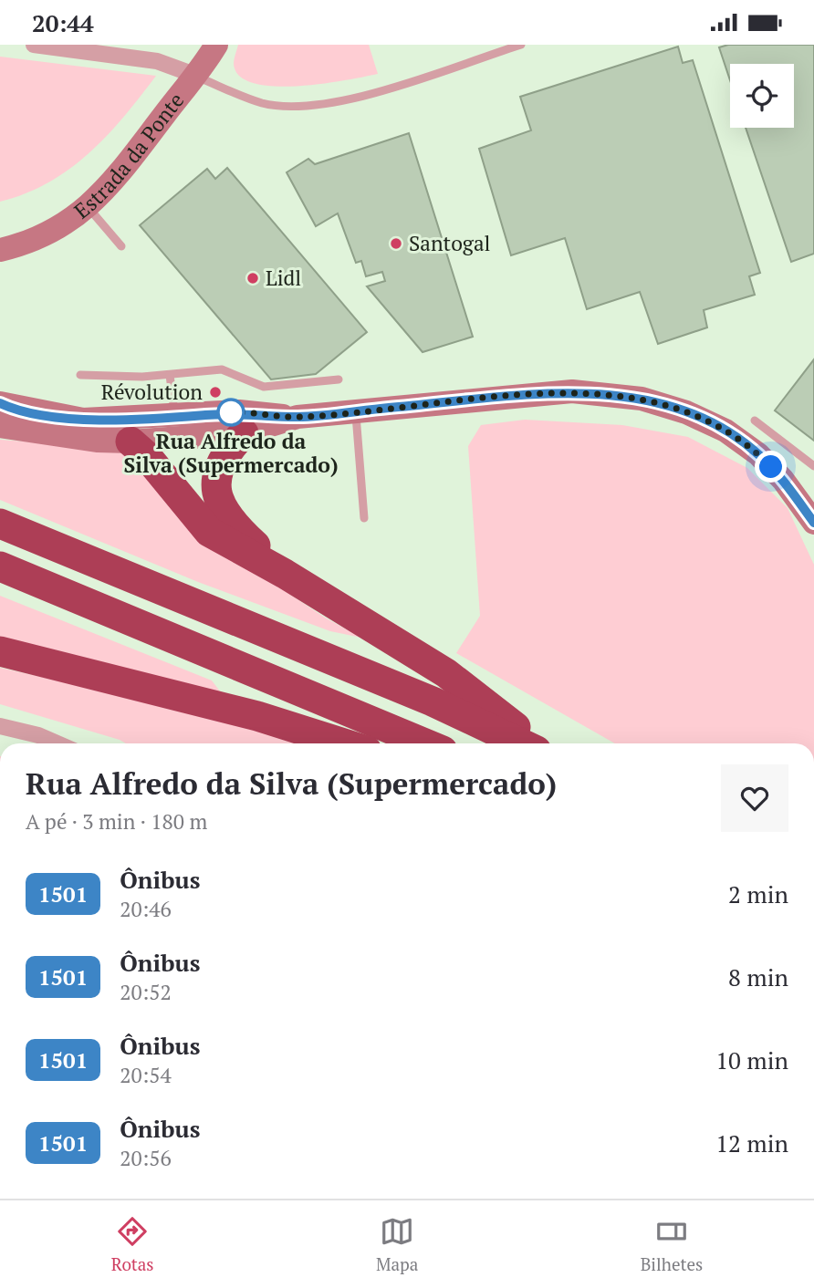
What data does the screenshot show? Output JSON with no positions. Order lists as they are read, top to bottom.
{
  "streets": {
    "street": ["Estrada da Ponte"]
  },
  "places": [
    "Santogal",
    "Lidl",
    "Révolution",
    "Rua Alfredo da Silva (Supermercado)"
  ],
  "lines": ["bus line 1501"],
  "page": {
    "status": "20:44",
    "heading": ["Rua Alfredo da Silva (Supermercado)", "A pé · 3 min · 180 m"],
    "list": [
      {
        "mark": "1501",
        "name": "Ônibus",
        "note": "20:46",
        "value": "2 min"
      },
      {
        "mark": "1501",
        "name": "Ônibus",
        "note": "20:52",
        "value": "8 min"
      },
      {
        "mark": "1501",
        "name": "Ônibus",
        "note": "20:54",
        "value": "10 min"
      },
      {
        "mark": "1501",
        "name": "Ônibus",
        "note": "20:56",
        "value": "12 min"
      }
    ],
    "tabs": ["Rotas", "Mapa", "Bilhetes"]
  }
}
